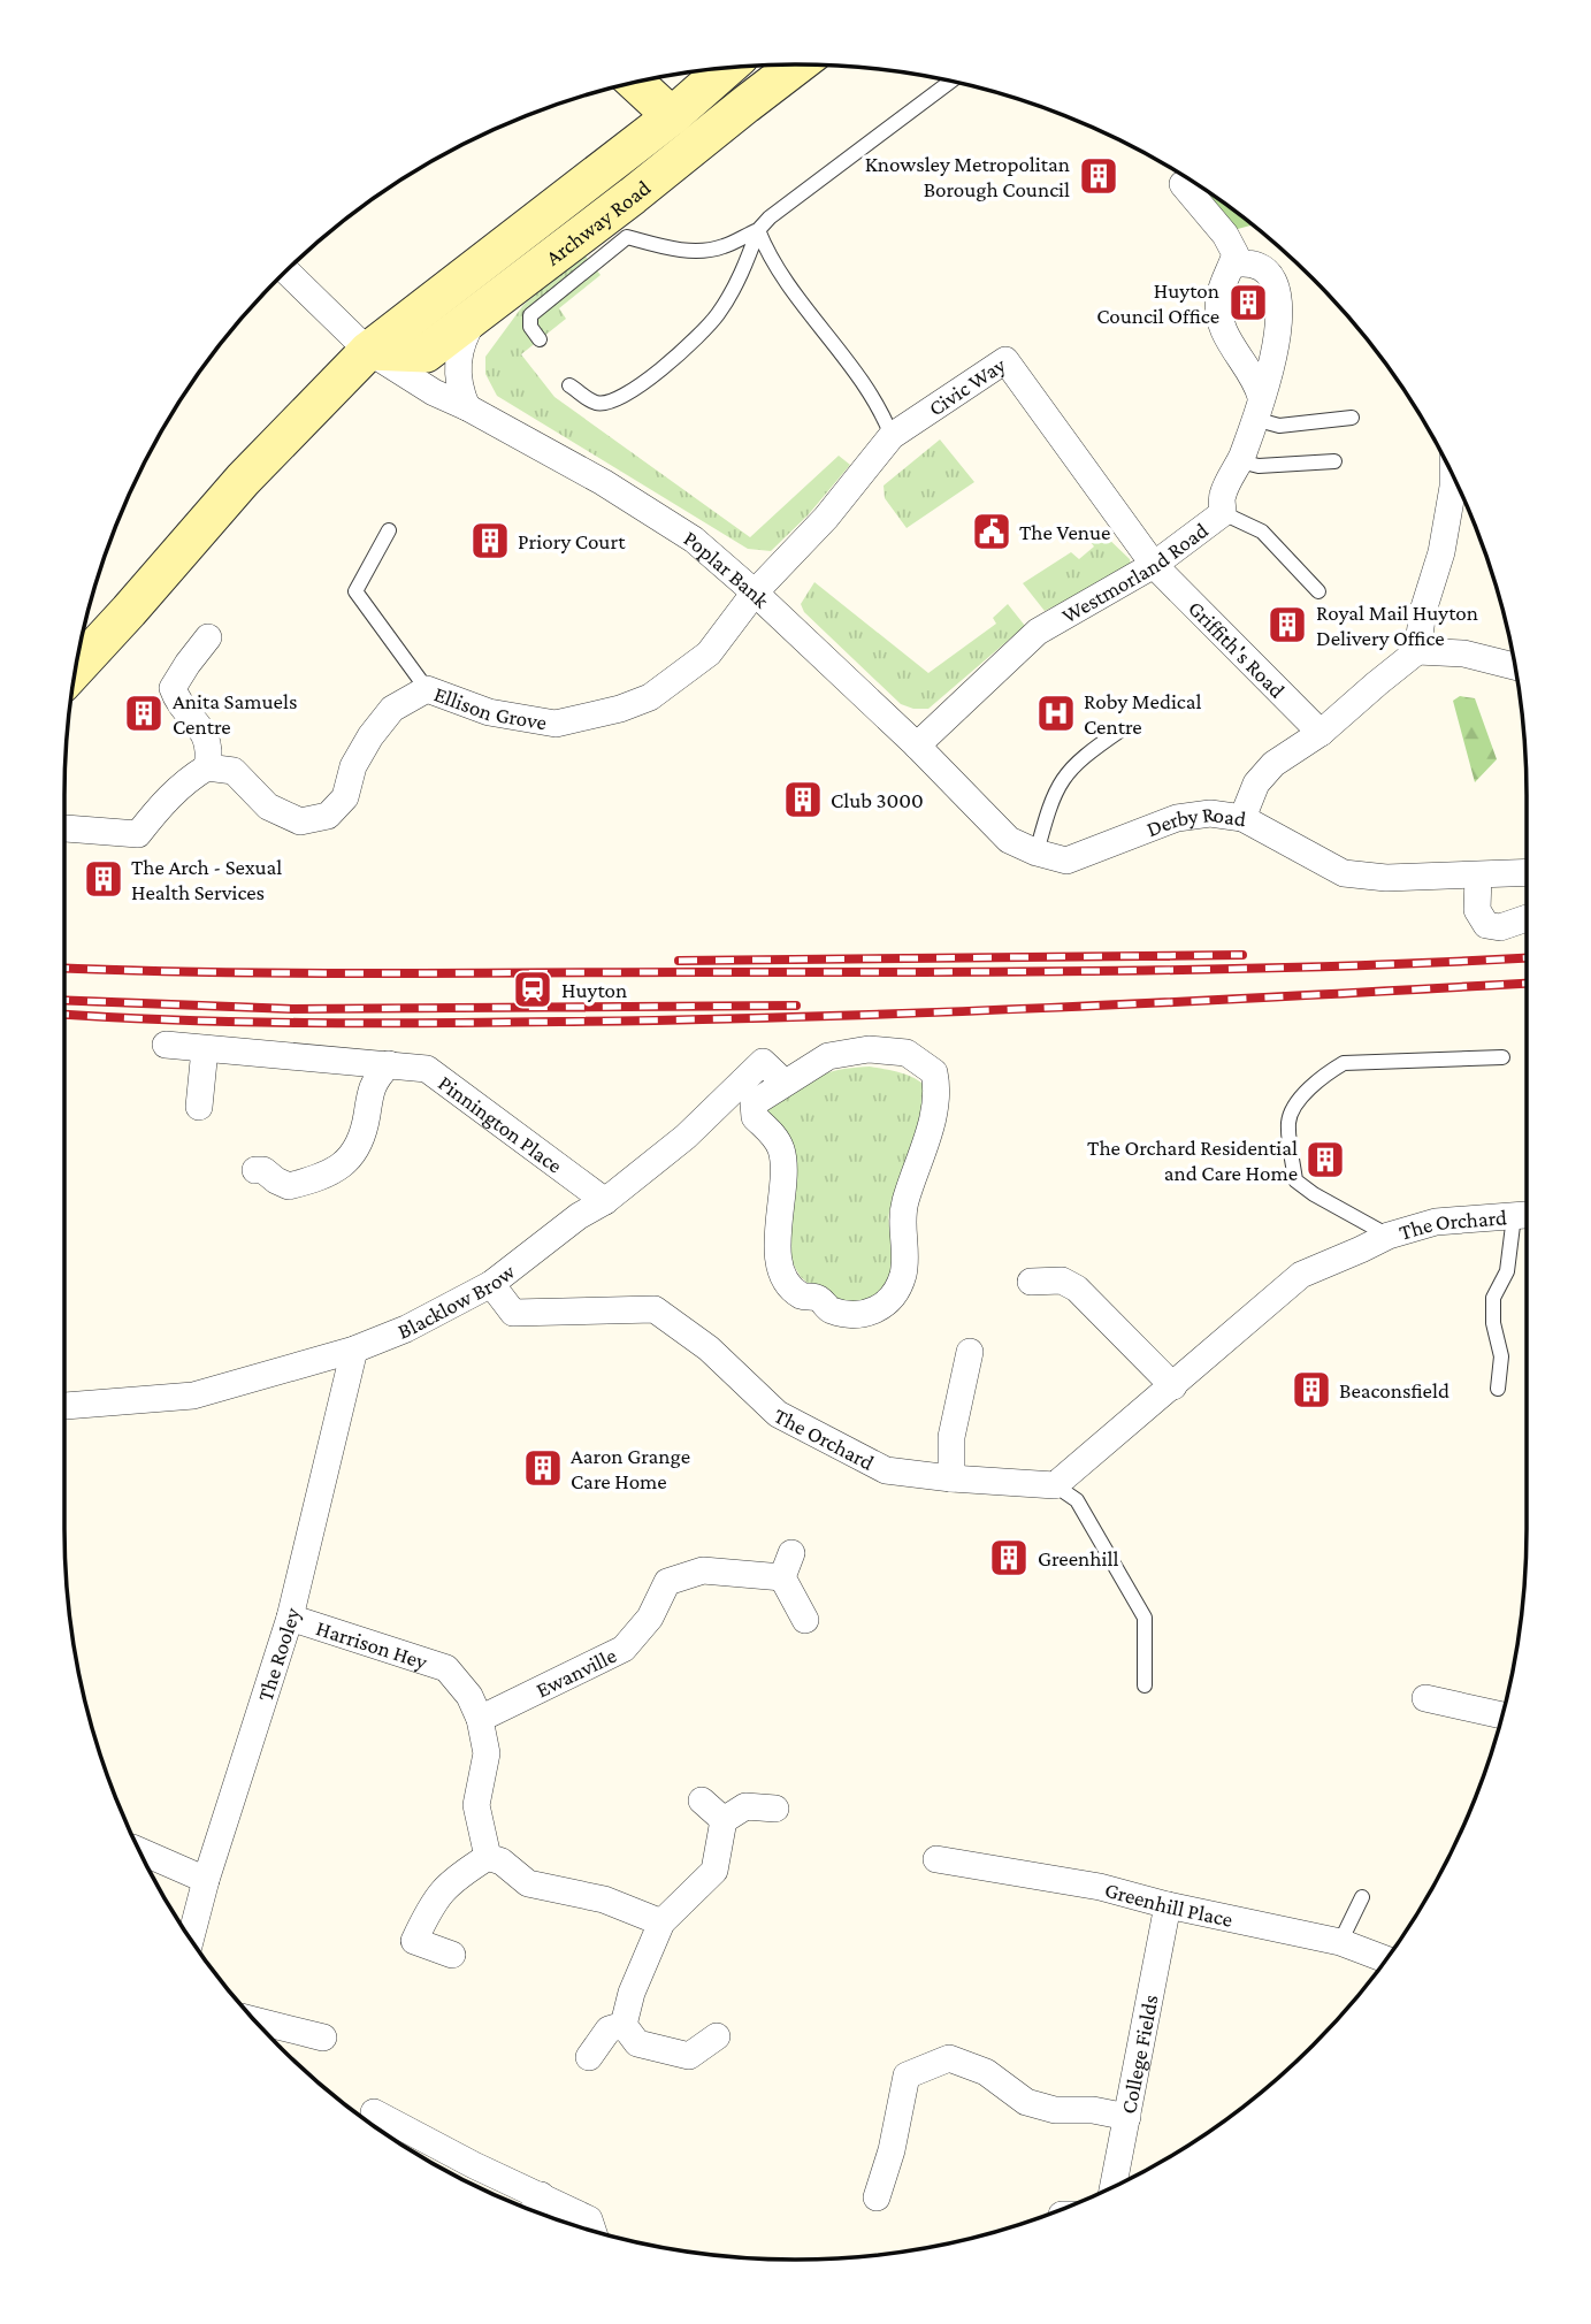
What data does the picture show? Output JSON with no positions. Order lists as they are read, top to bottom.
{
  "streets": {
    "main road": ["Archway Road"],
    "street": [
      "Civic Way",
      "Poplar Bank",
      "Westmorland Road",
      "Griffith's Road",
      "Ellison Grove",
      "Derby Road",
      "Pinnington Place",
      "The Orchard",
      "Blacklow Brow",
      "Harrison Hey",
      "The Rooley",
      "Ewanville",
      "Greenhill Place",
      "College Fields"
    ]
  },
  "crossings": [
    ["Archway Road", "Poplar Bank"],
    ["Civic Way", "Poplar Bank"],
    ["Civic Way", "Westmorland Road"],
    ["Civic Way", "Griffith's Road"],
    ["Civic Way", "Ellison Grove"],
    ["Poplar Bank", "Westmorland Road"],
    ["Poplar Bank", "Ellison Grove"],
    ["Poplar Bank", "Derby Road"],
    ["Westmorland Road", "Griffith's Road"],
    ["Griffith's Road", "Derby Road"],
    ["Pinnington Place", "Blacklow Brow"],
    ["The Orchard", "Blacklow Brow"],
    ["Blacklow Brow", "The Rooley"],
    ["Harrison Hey", "The Rooley"],
    ["Harrison Hey", "Ewanville"],
    ["Greenhill Place", "College Fields"]
  ],
  "places": {
    "building": [
      "Knowsley Metropolitan Borough Council",
      "Huyton Council Office",
      "Priory Court",
      "Royal Mail Huyton Delivery Office",
      "Anita Samuels Centre",
      "Club 3000",
      "The Arch - Sexual Health Services",
      "The Orchard Residential and Care Home",
      "Beaconsfield",
      "Aaron Grange Care Home",
      "Greenhill"
    ],
    "public building": ["The Venue"],
    "hospital": ["Roby Medical Centre"],
    "station": ["Huyton"]
  }
}
